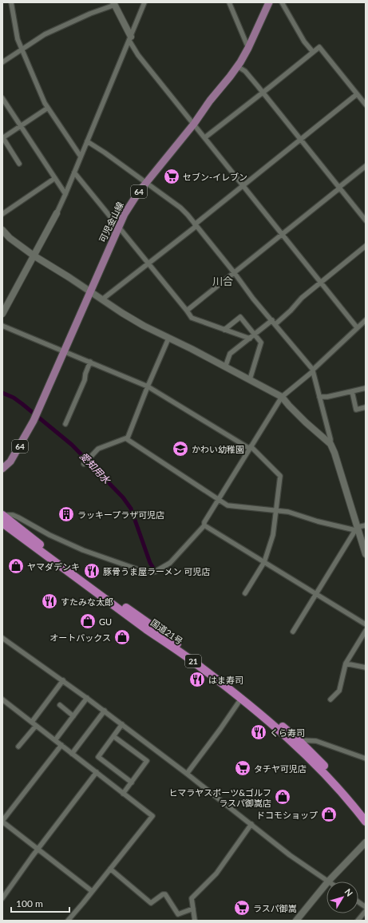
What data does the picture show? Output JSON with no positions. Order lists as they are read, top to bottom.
{
  "streets": {
    "highway": ["国道21号", "21"],
    "main road": ["64", "可児金山線"]
  },
  "districts": ["川合"],
  "water": ["愛知用水"],
  "places": {
    "supermarket": ["セブン-イレブン", "タチヤ可児店", "ラスパ御嵩"],
    "school or university": ["かわい幼稚園"],
    "building": ["ラッキープラザ可児店"],
    "shop": [
      "ヤマダデンキ",
      "GU",
      "オートバックス",
      "ヒマラヤスポーツ&ゴルフ ラスパ御嵩店",
      "ドコモショップ"
    ],
    "restaurant": [
      "豚骨うま屋ラーメン 可児店",
      "すたみな太郎",
      "はま寿司",
      "くら寿司"
    ]
  },
  "scale_bar": "100 m",
  "north": "top right"
}
